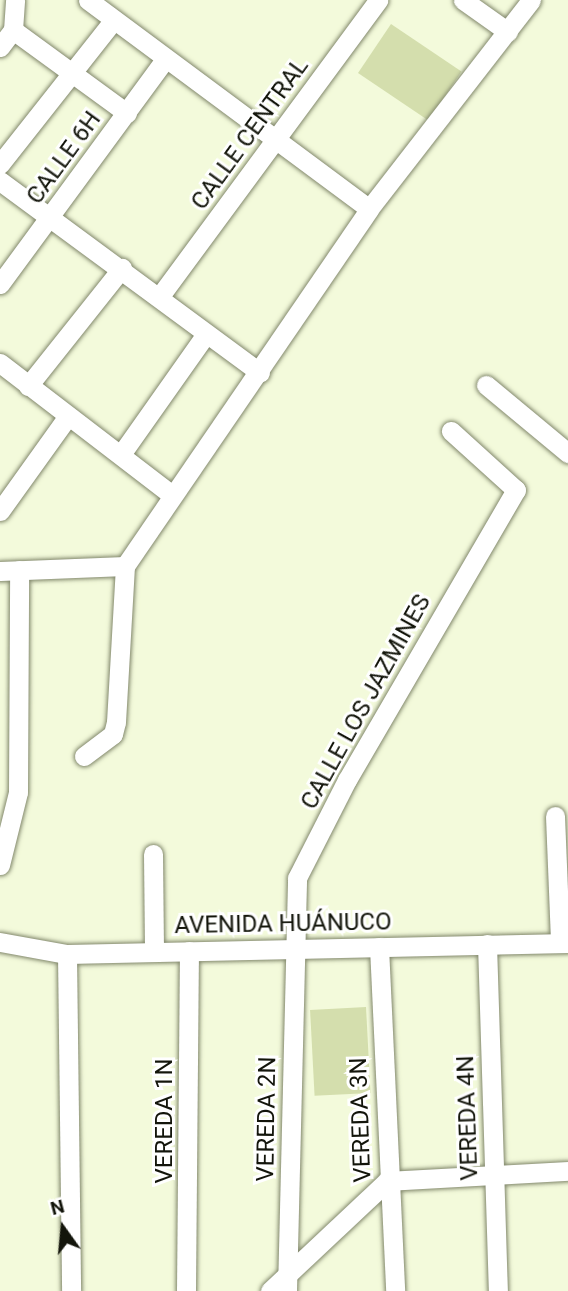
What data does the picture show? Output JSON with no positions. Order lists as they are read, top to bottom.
{
  "streets": {
    "street": [
      "CALLE CENTRAL",
      "CALLE 6H",
      "CALLE LOS JAZMINES",
      "AVENIDA HUÁNUCO",
      "VEREDA 4N",
      "VEREDA 2N",
      "VEREDA 3N",
      "VEREDA 1N"
    ]
  },
  "crossings": [
    ["CALLE LOS JAZMINES", "AVENIDA HUÁNUCO"],
    ["CALLE LOS JAZMINES", "VEREDA 2N"],
    ["AVENIDA HUÁNUCO", "VEREDA 4N"],
    ["AVENIDA HUÁNUCO", "VEREDA 2N"],
    ["AVENIDA HUÁNUCO", "VEREDA 3N"],
    ["AVENIDA HUÁNUCO", "VEREDA 1N"]
  ],
  "north": "top"
}
